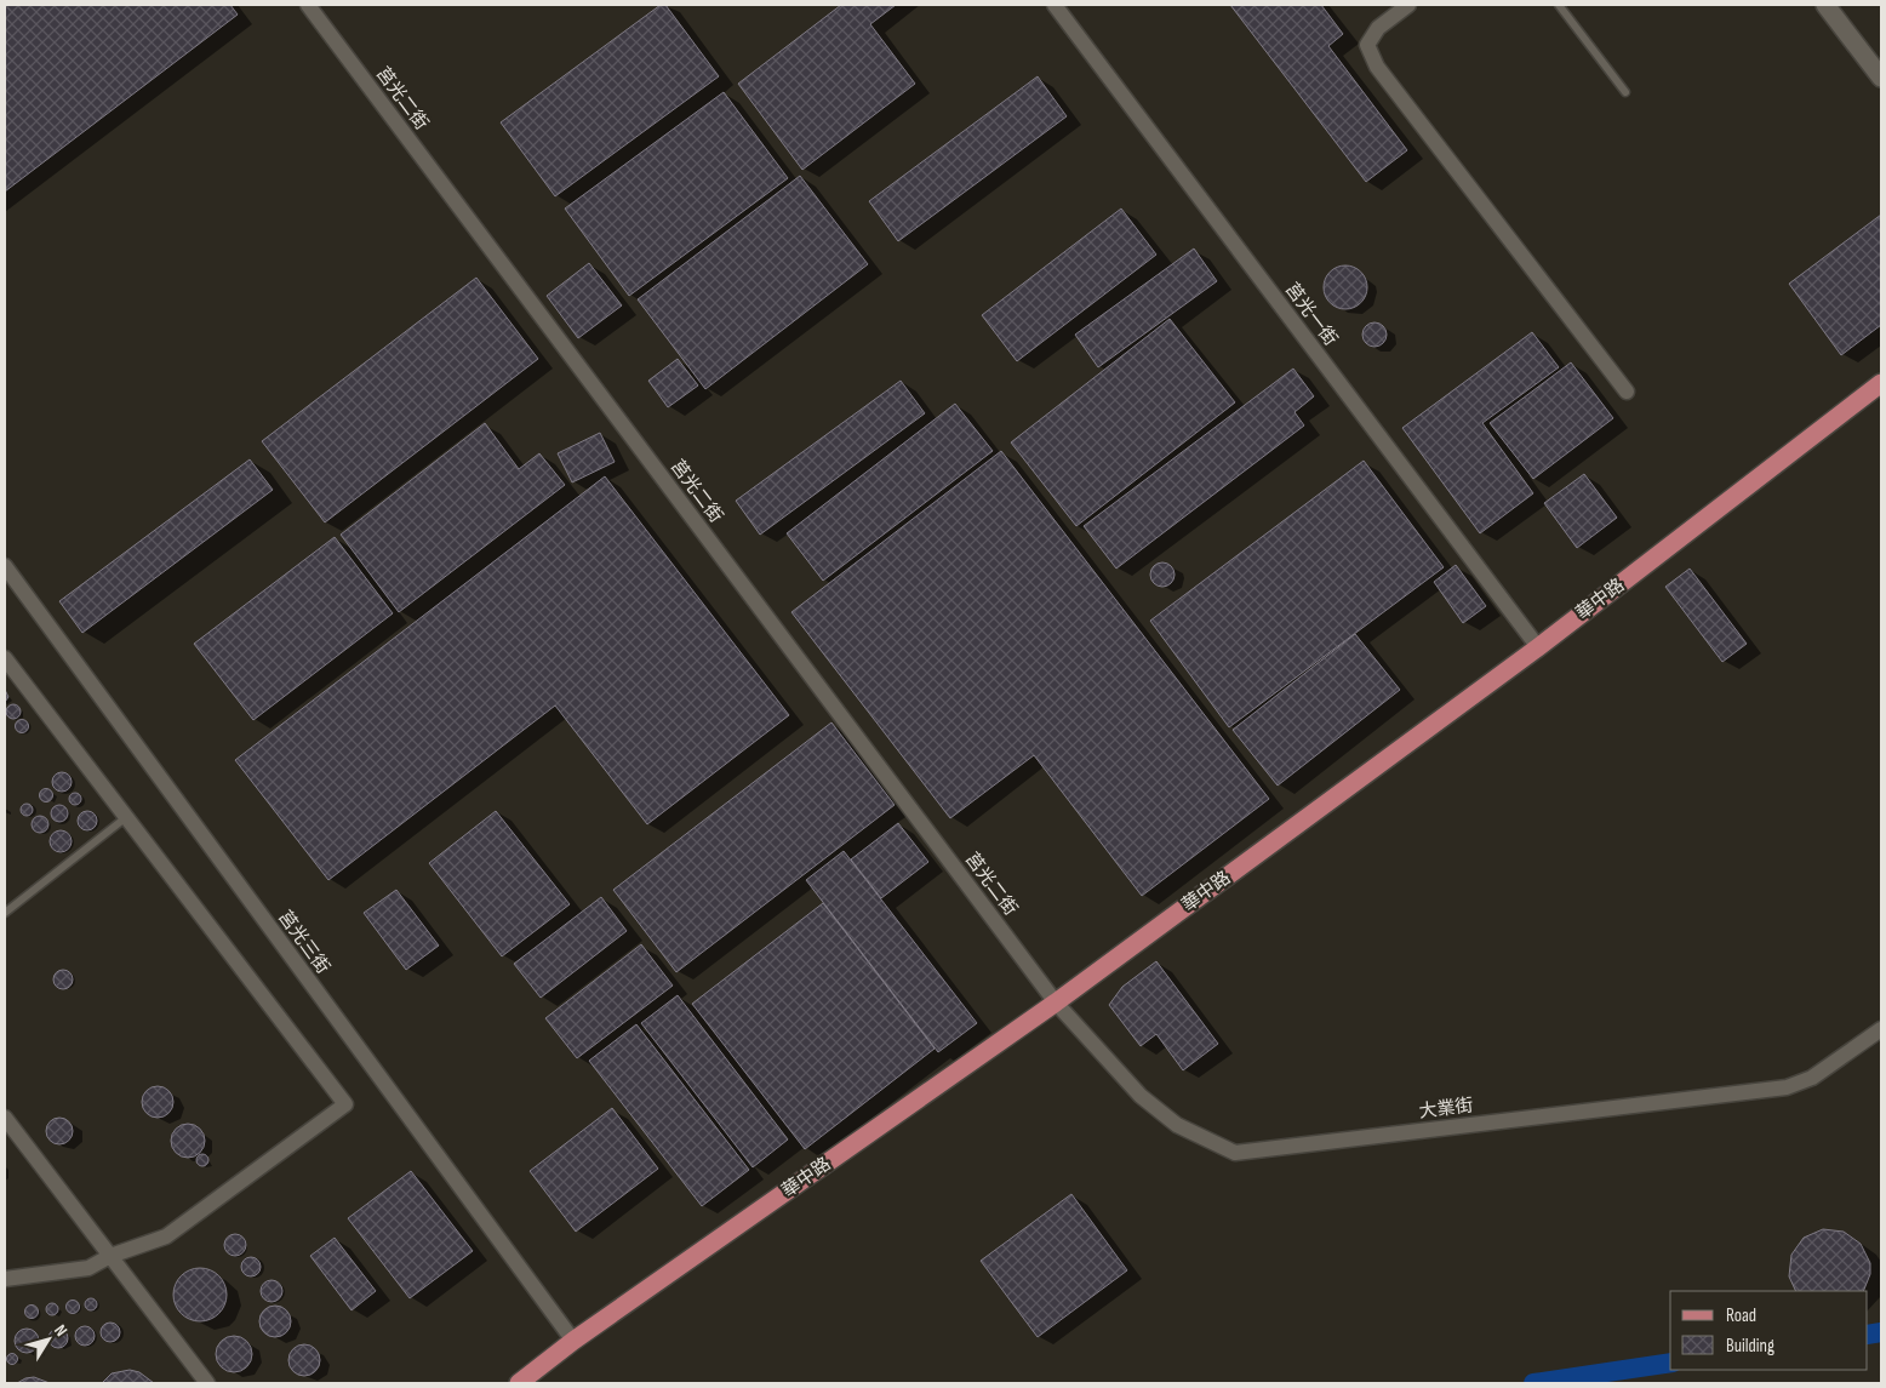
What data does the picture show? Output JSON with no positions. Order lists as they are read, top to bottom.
{
  "streets": {
    "main road": ["華中路"],
    "street": [
      "莒光二街",
      "莒光一街",
      "莒光三街",
      "大業街"
    ]
  },
  "crossings": [
    ["莒光二街", "華中路"],
    ["莒光二街", "大業街"],
    ["莒光一街", "華中路"],
    ["華中路", "莒光三街"],
    ["華中路", "大業街"]
  ],
  "legend": ["Road", "Building"],
  "north": "top right"
}
